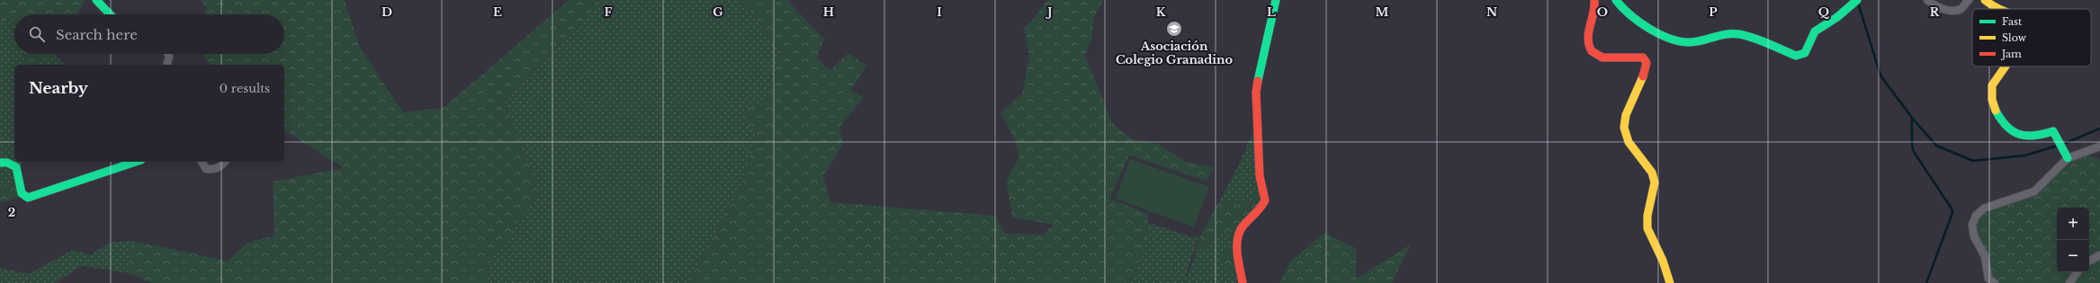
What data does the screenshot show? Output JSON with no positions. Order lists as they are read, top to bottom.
{
  "places": {
    "school or university": ["Asociación Colegio Granadino"]
  },
  "legend": ["Fast", "Slow", "Jam"],
  "page": {
    "search": "Search here",
    "heading": ["Nearby", "0 results"],
    "map_buttons": ["+", "−"]
  },
  "grid": {
    "columns": [
      "D",
      "E",
      "F",
      "G",
      "H",
      "I",
      "J",
      "K",
      "L",
      "M",
      "N",
      "O",
      "P",
      "Q",
      "R"
    ],
    "rows": ["2"]
  }
}
